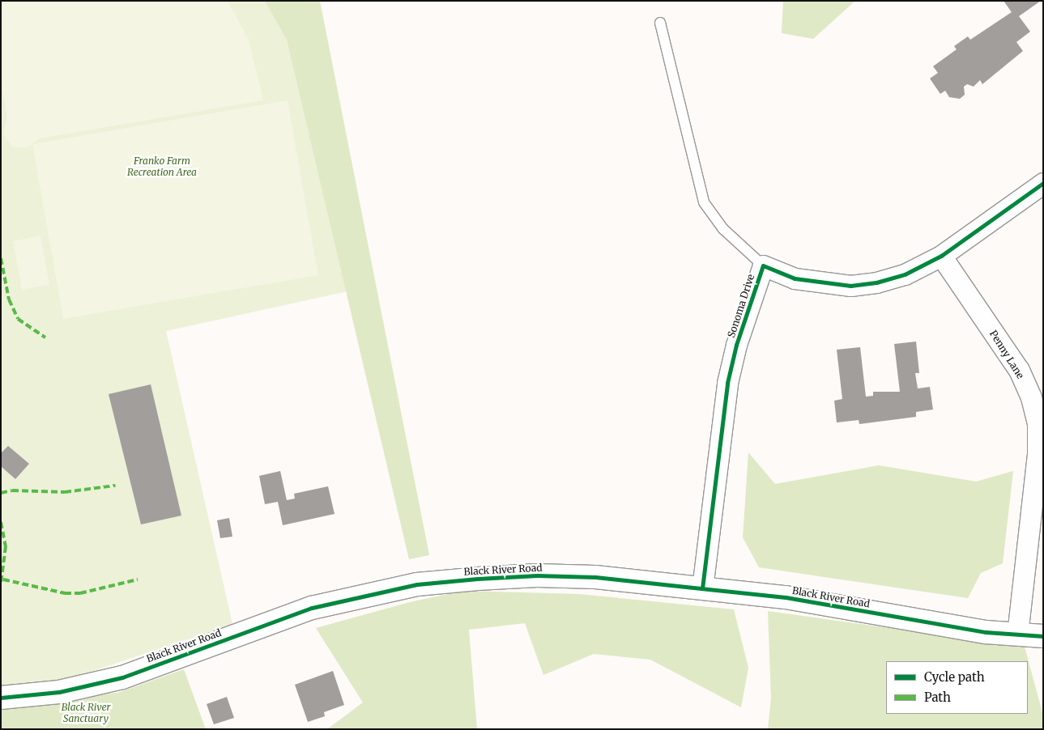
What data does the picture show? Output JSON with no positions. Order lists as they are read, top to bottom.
{
  "streets": {
    "street": ["Sonoma Drive", "Penny Lane", "Black River Road"]
  },
  "crossings": [
    ["Sonoma Drive", "Penny Lane"],
    ["Sonoma Drive", "Black River Road"],
    ["Penny Lane", "Black River Road"]
  ],
  "parks": ["Franko Farm Recreation Area", "Black River Sanctuary"],
  "legend": ["Cycle path", "Path"]
}
